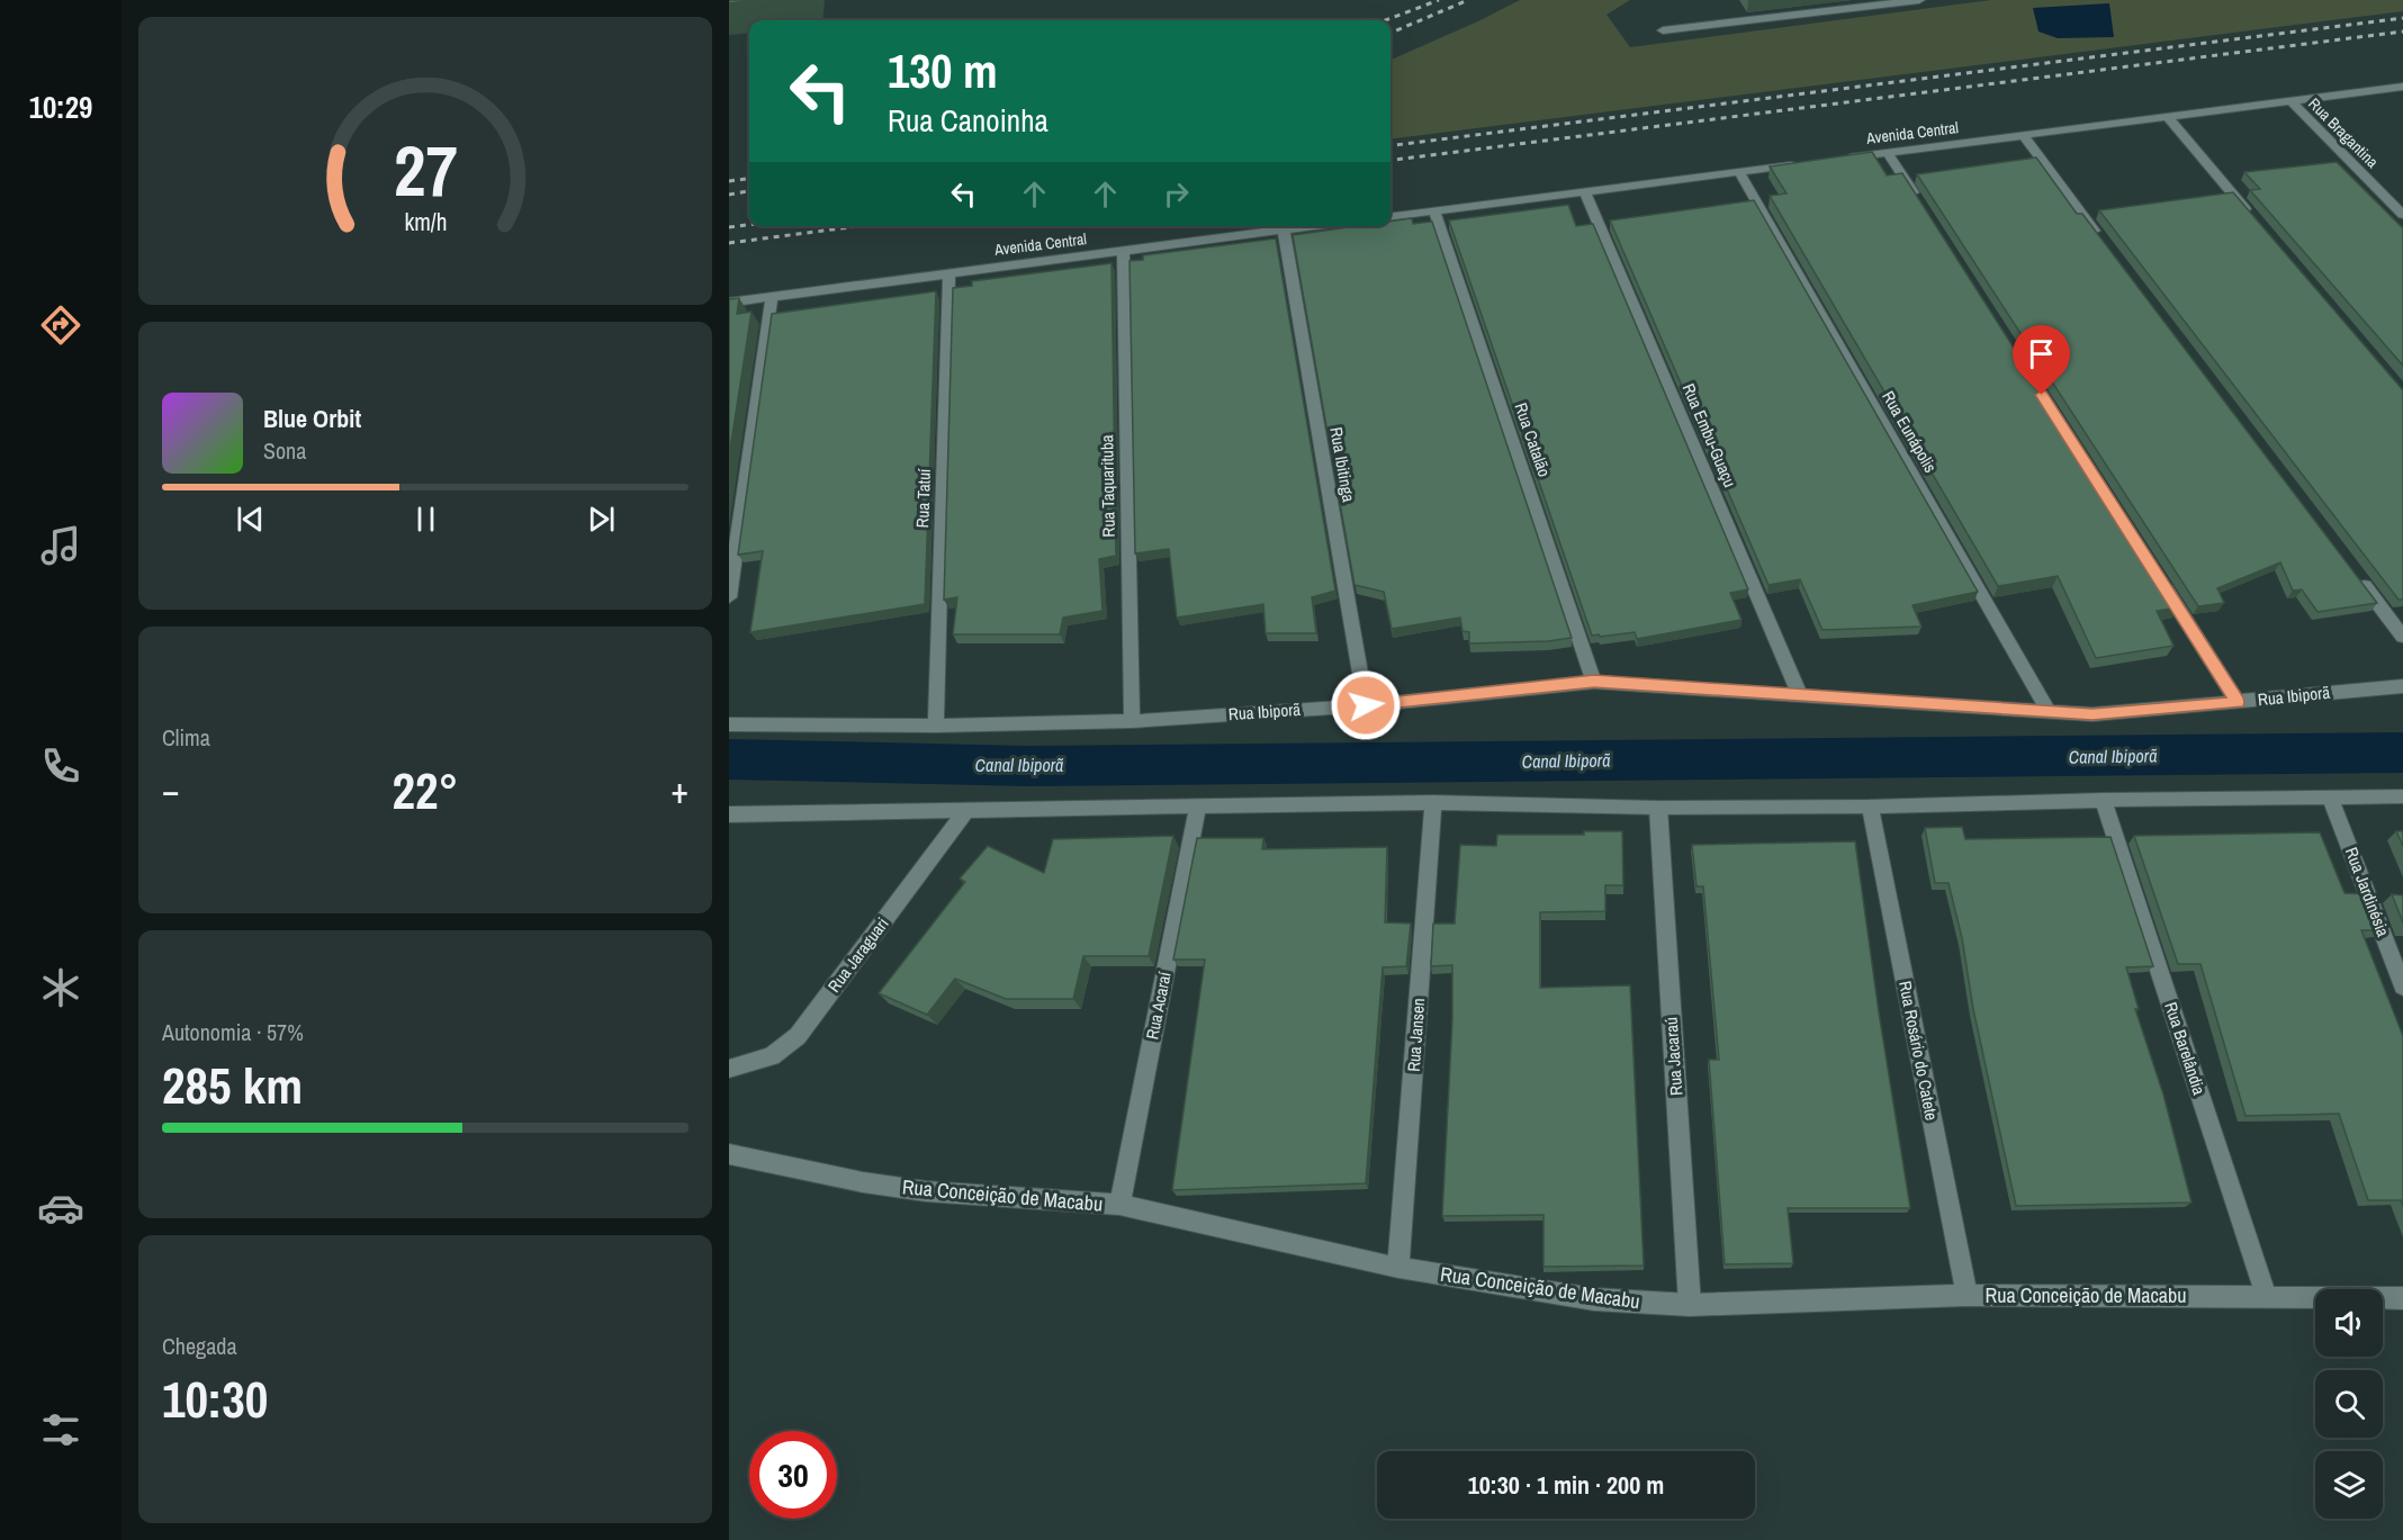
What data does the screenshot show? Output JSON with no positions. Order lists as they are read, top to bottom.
{
  "streets": {
    "street": [
      "Avenida Central",
      "Rua Bragantina",
      "Rua Eunápolis",
      "Rua Embu-Guaçu",
      "Rua Catalão",
      "Rua Ibitinga",
      "Rua Taquarituba",
      "Rua Tatuí",
      "Rua Ibiporã",
      "Rua Jardinésia",
      "Rua Jaraguari",
      "Rua Acaraí",
      "Rua Jansen",
      "Rua Barelândia",
      "Rua Rosário do Catete",
      "Rua Jacaraú",
      "Rua Conceição de Macabu"
    ]
  },
  "crossings": [
    ["Avenida Central", "Rua Bragantina"],
    ["Avenida Central", "Rua Ibitinga"],
    ["Avenida Central", "Rua Taquarituba"],
    ["Avenida Central", "Rua Tatuí"],
    ["Rua Eunápolis", "Rua Ibiporã"],
    ["Rua Embu-Guaçu", "Rua Ibiporã"],
    ["Rua Catalão", "Rua Ibiporã"],
    ["Rua Ibitinga", "Rua Ibiporã"],
    ["Rua Taquarituba", "Rua Ibiporã"],
    ["Rua Tatuí", "Rua Ibiporã"],
    ["Rua Acaraí", "Rua Conceição de Macabu"],
    ["Rua Jansen", "Rua Conceição de Macabu"],
    ["Rua Barelândia", "Rua Conceição de Macabu"],
    ["Rua Rosário do Catete", "Rua Conceição de Macabu"],
    ["Rua Jacaraú", "Rua Conceição de Macabu"]
  ],
  "water": ["Canal Ibiporã"],
  "page": {
    "tabs": "10:29",
    "turn": ["130 m", "Rua Canoinha"],
    "song": ["Blue Orbit", "Sona"],
    "tile": [
      "Clima",
      ["Autonomia · 57%", "285 km"],
      ["Chegada", "10:30"]
    ],
    "heat": ["−", "22°", "+"],
    "limit": "30",
    "trip": "10:30 · 1 min · 200 m",
    "gauge": ["27", "km/h"]
  }
}
